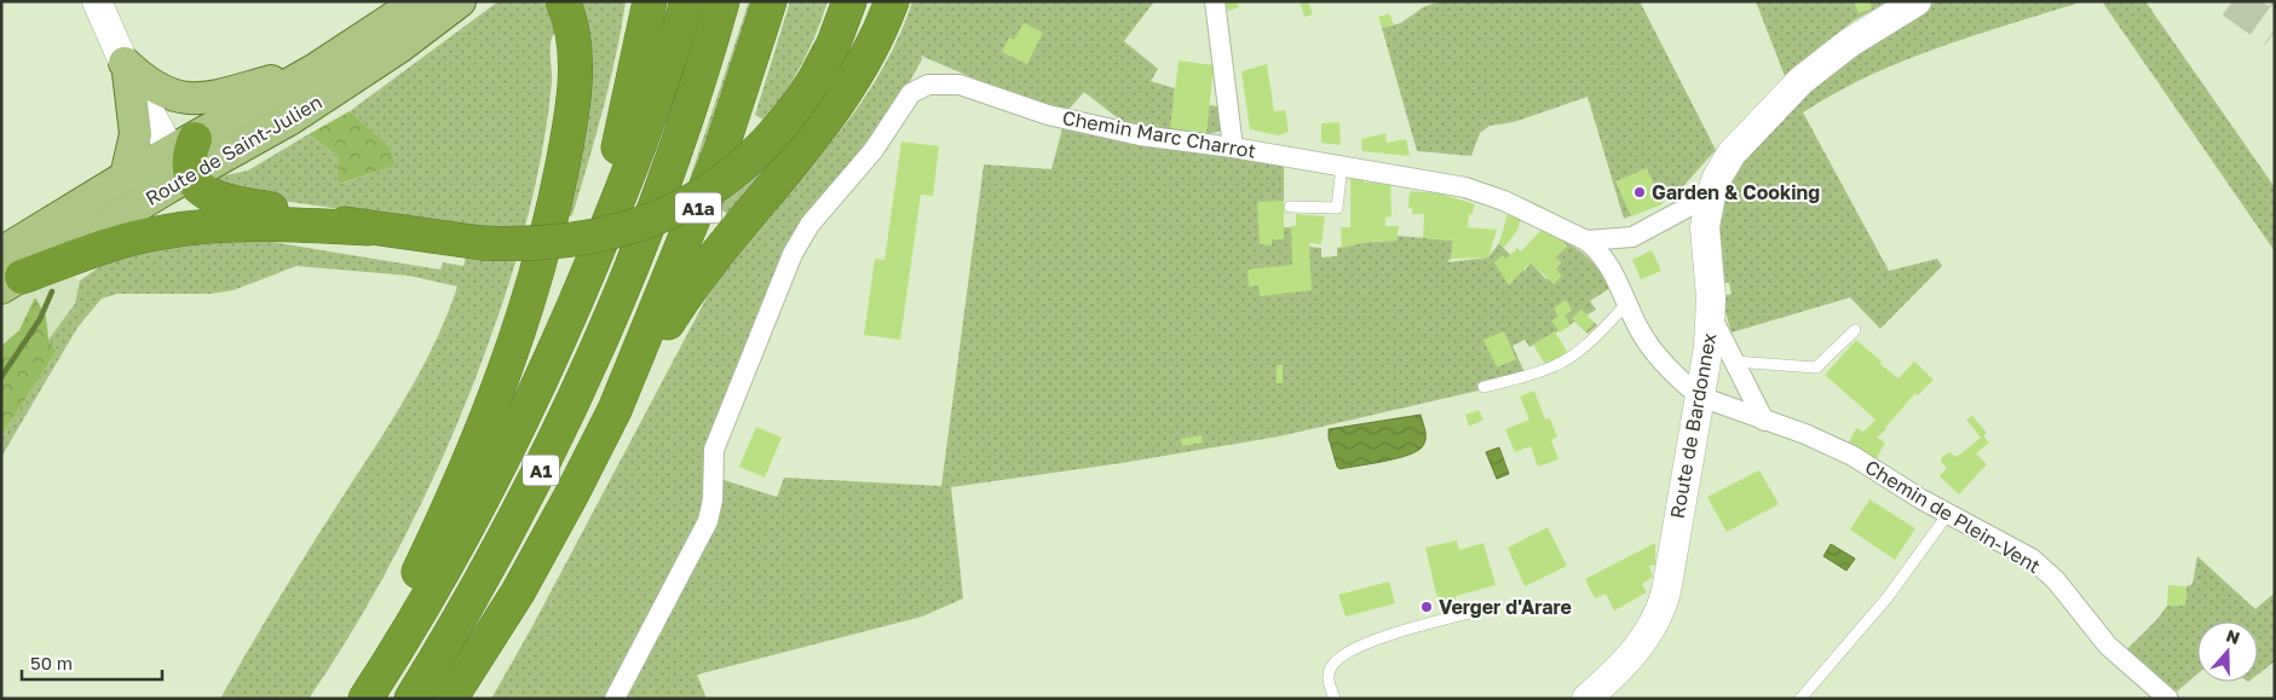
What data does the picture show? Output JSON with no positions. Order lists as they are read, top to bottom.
{
  "streets": {
    "highway": ["A1a", "A1"],
    "main road": ["Route de Saint-Julien"],
    "street": ["Chemin Marc Charrot", "Route de Bardonnex", "Chemin de Plein-Vent"]
  },
  "crossings": [
    ["Chemin Marc Charrot", "Chemin de Plein-Vent"],
    ["Route de Bardonnex", "Chemin de Plein-Vent"]
  ],
  "places": ["Garden & Cooking", "Verger d'Arare"],
  "scale_bar": "50 m",
  "north": "top"
}
